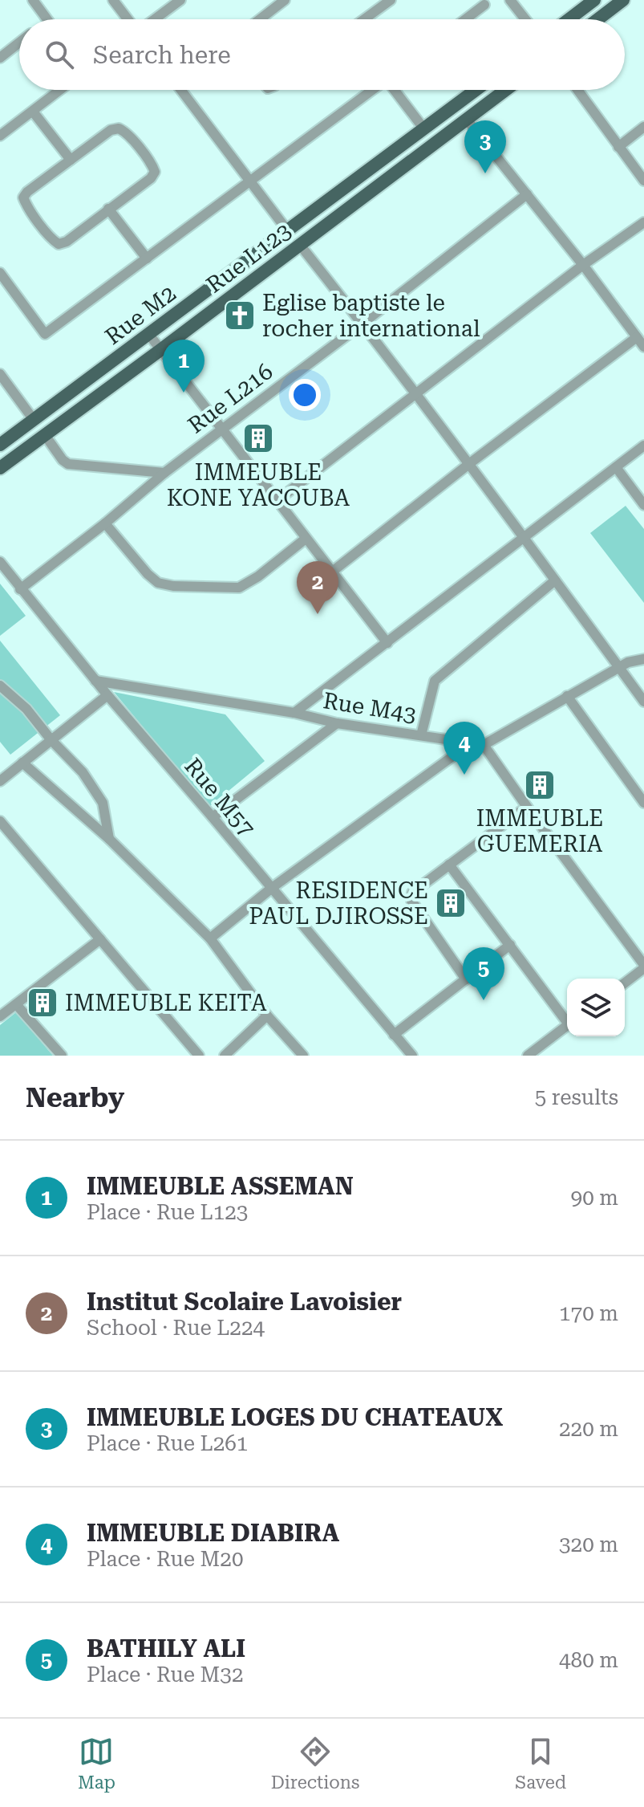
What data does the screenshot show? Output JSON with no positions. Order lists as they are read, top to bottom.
{
  "streets": {
    "main road": ["Rue L123", "Rue M2"],
    "street": ["Rue L216", "Rue M43", "Rue M57"]
  },
  "crossings": [
    ["Rue L216", "Rue M57"],
    ["Rue M43", "Rue M57"]
  ],
  "places": {
    "church": ["Eglise baptiste le rocher international"],
    "building": [
      "IMMEUBLE KONE YACOUBA",
      "IMMEUBLE GUEMERIA",
      "RESIDENCE PAUL DJIROSSE",
      "IMMEUBLE KEITA"
    ]
  },
  "page": {
    "search": "Search here",
    "pins": [
      "3",
      "1",
      "2",
      "4",
      "5"
    ],
    "heading": ["Nearby", "5 results"],
    "list": [
      {
        "mark": "1",
        "name": "IMMEUBLE ASSEMAN",
        "note": "Place · Rue L123",
        "value": "90 m"
      },
      {
        "mark": "2",
        "name": "Institut Scolaire Lavoisier",
        "note": "School · Rue L224",
        "value": "170 m"
      },
      {
        "mark": "3",
        "name": "IMMEUBLE LOGES DU CHATEAUX",
        "note": "Place · Rue L261",
        "value": "220 m"
      },
      {
        "mark": "4",
        "name": "IMMEUBLE DIABIRA",
        "note": "Place · Rue M20",
        "value": "320 m"
      },
      {
        "mark": "5",
        "name": "BATHILY ALI",
        "note": "Place · Rue M32",
        "value": "480 m"
      }
    ],
    "nav": ["Map", "Directions", "Saved"]
  }
}
